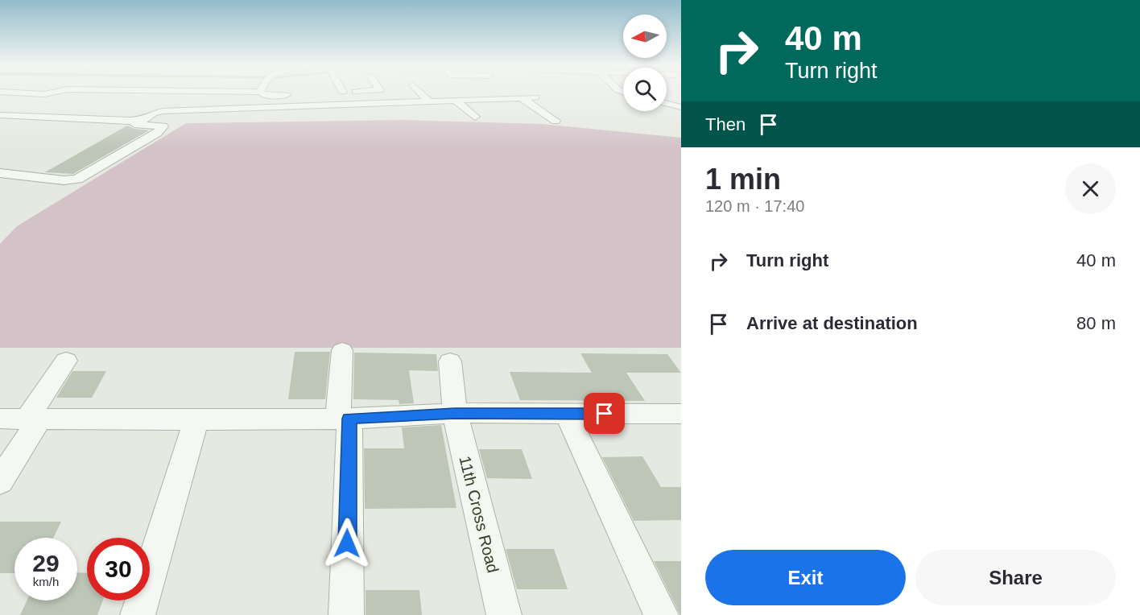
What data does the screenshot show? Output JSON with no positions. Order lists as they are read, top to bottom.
{
  "streets": {
    "street": ["11th Cross Road"]
  },
  "north": "left",
  "page": {
    "turn": ["40 m", "Turn right"],
    "then": "Then",
    "heading": ["1 min", "120 m · 17:40"],
    "list": [
      {
        "name": "Turn right",
        "value": "40 m"
      },
      {
        "name": "Arrive at destination",
        "value": "80 m"
      }
    ],
    "speed": "29 km/h",
    "limit": "30",
    "buttons": ["Exit", "Share"]
  }
}
